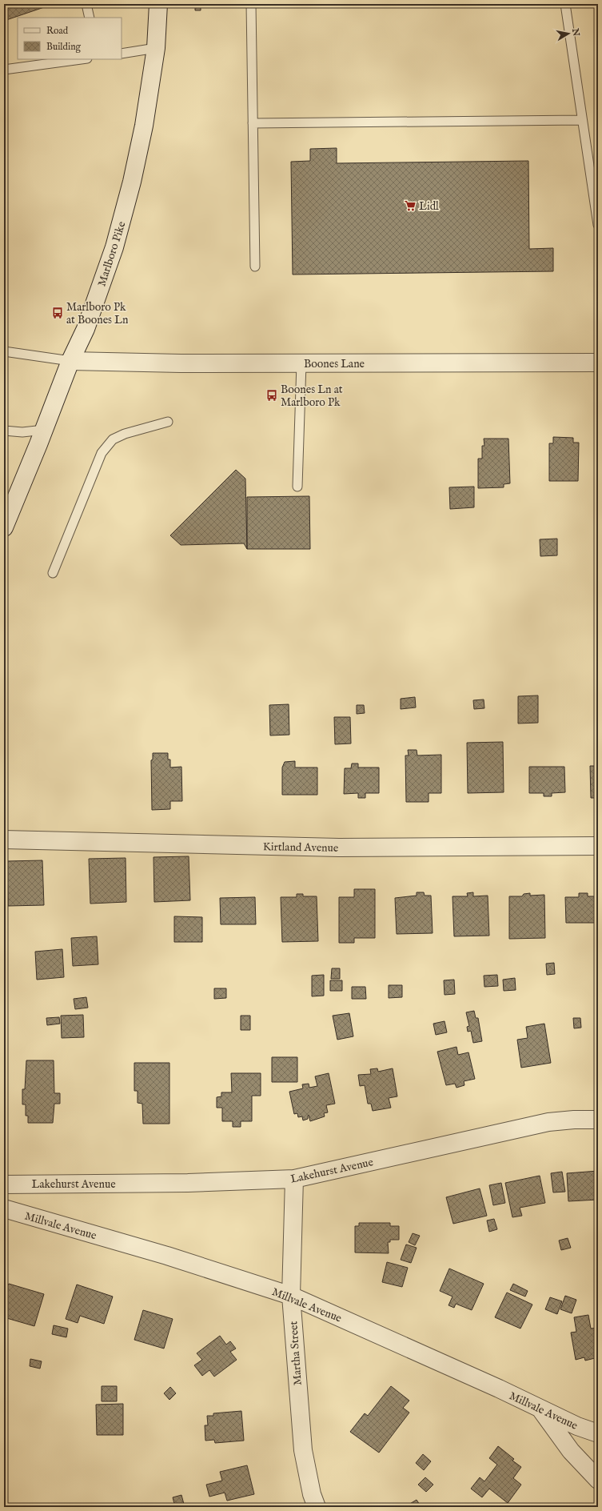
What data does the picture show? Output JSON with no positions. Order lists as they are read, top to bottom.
{
  "streets": {
    "street": [
      "Marlboro Pike",
      "Boones Lane",
      "Kirtland Avenue",
      "Lakehurst Avenue",
      "Millvale Avenue",
      "Martha Street"
    ]
  },
  "crossings": [
    ["Marlboro Pike", "Boones Lane"],
    ["Lakehurst Avenue", "Martha Street"],
    ["Millvale Avenue", "Martha Street"]
  ],
  "places": {
    "supermarket": ["Lidl"],
    "bus stop": ["Marlboro Pk at Boones Ln", "Boones Ln at Marlboro Pk"]
  },
  "legend": ["Road", "Building"],
  "north": "right"
}
